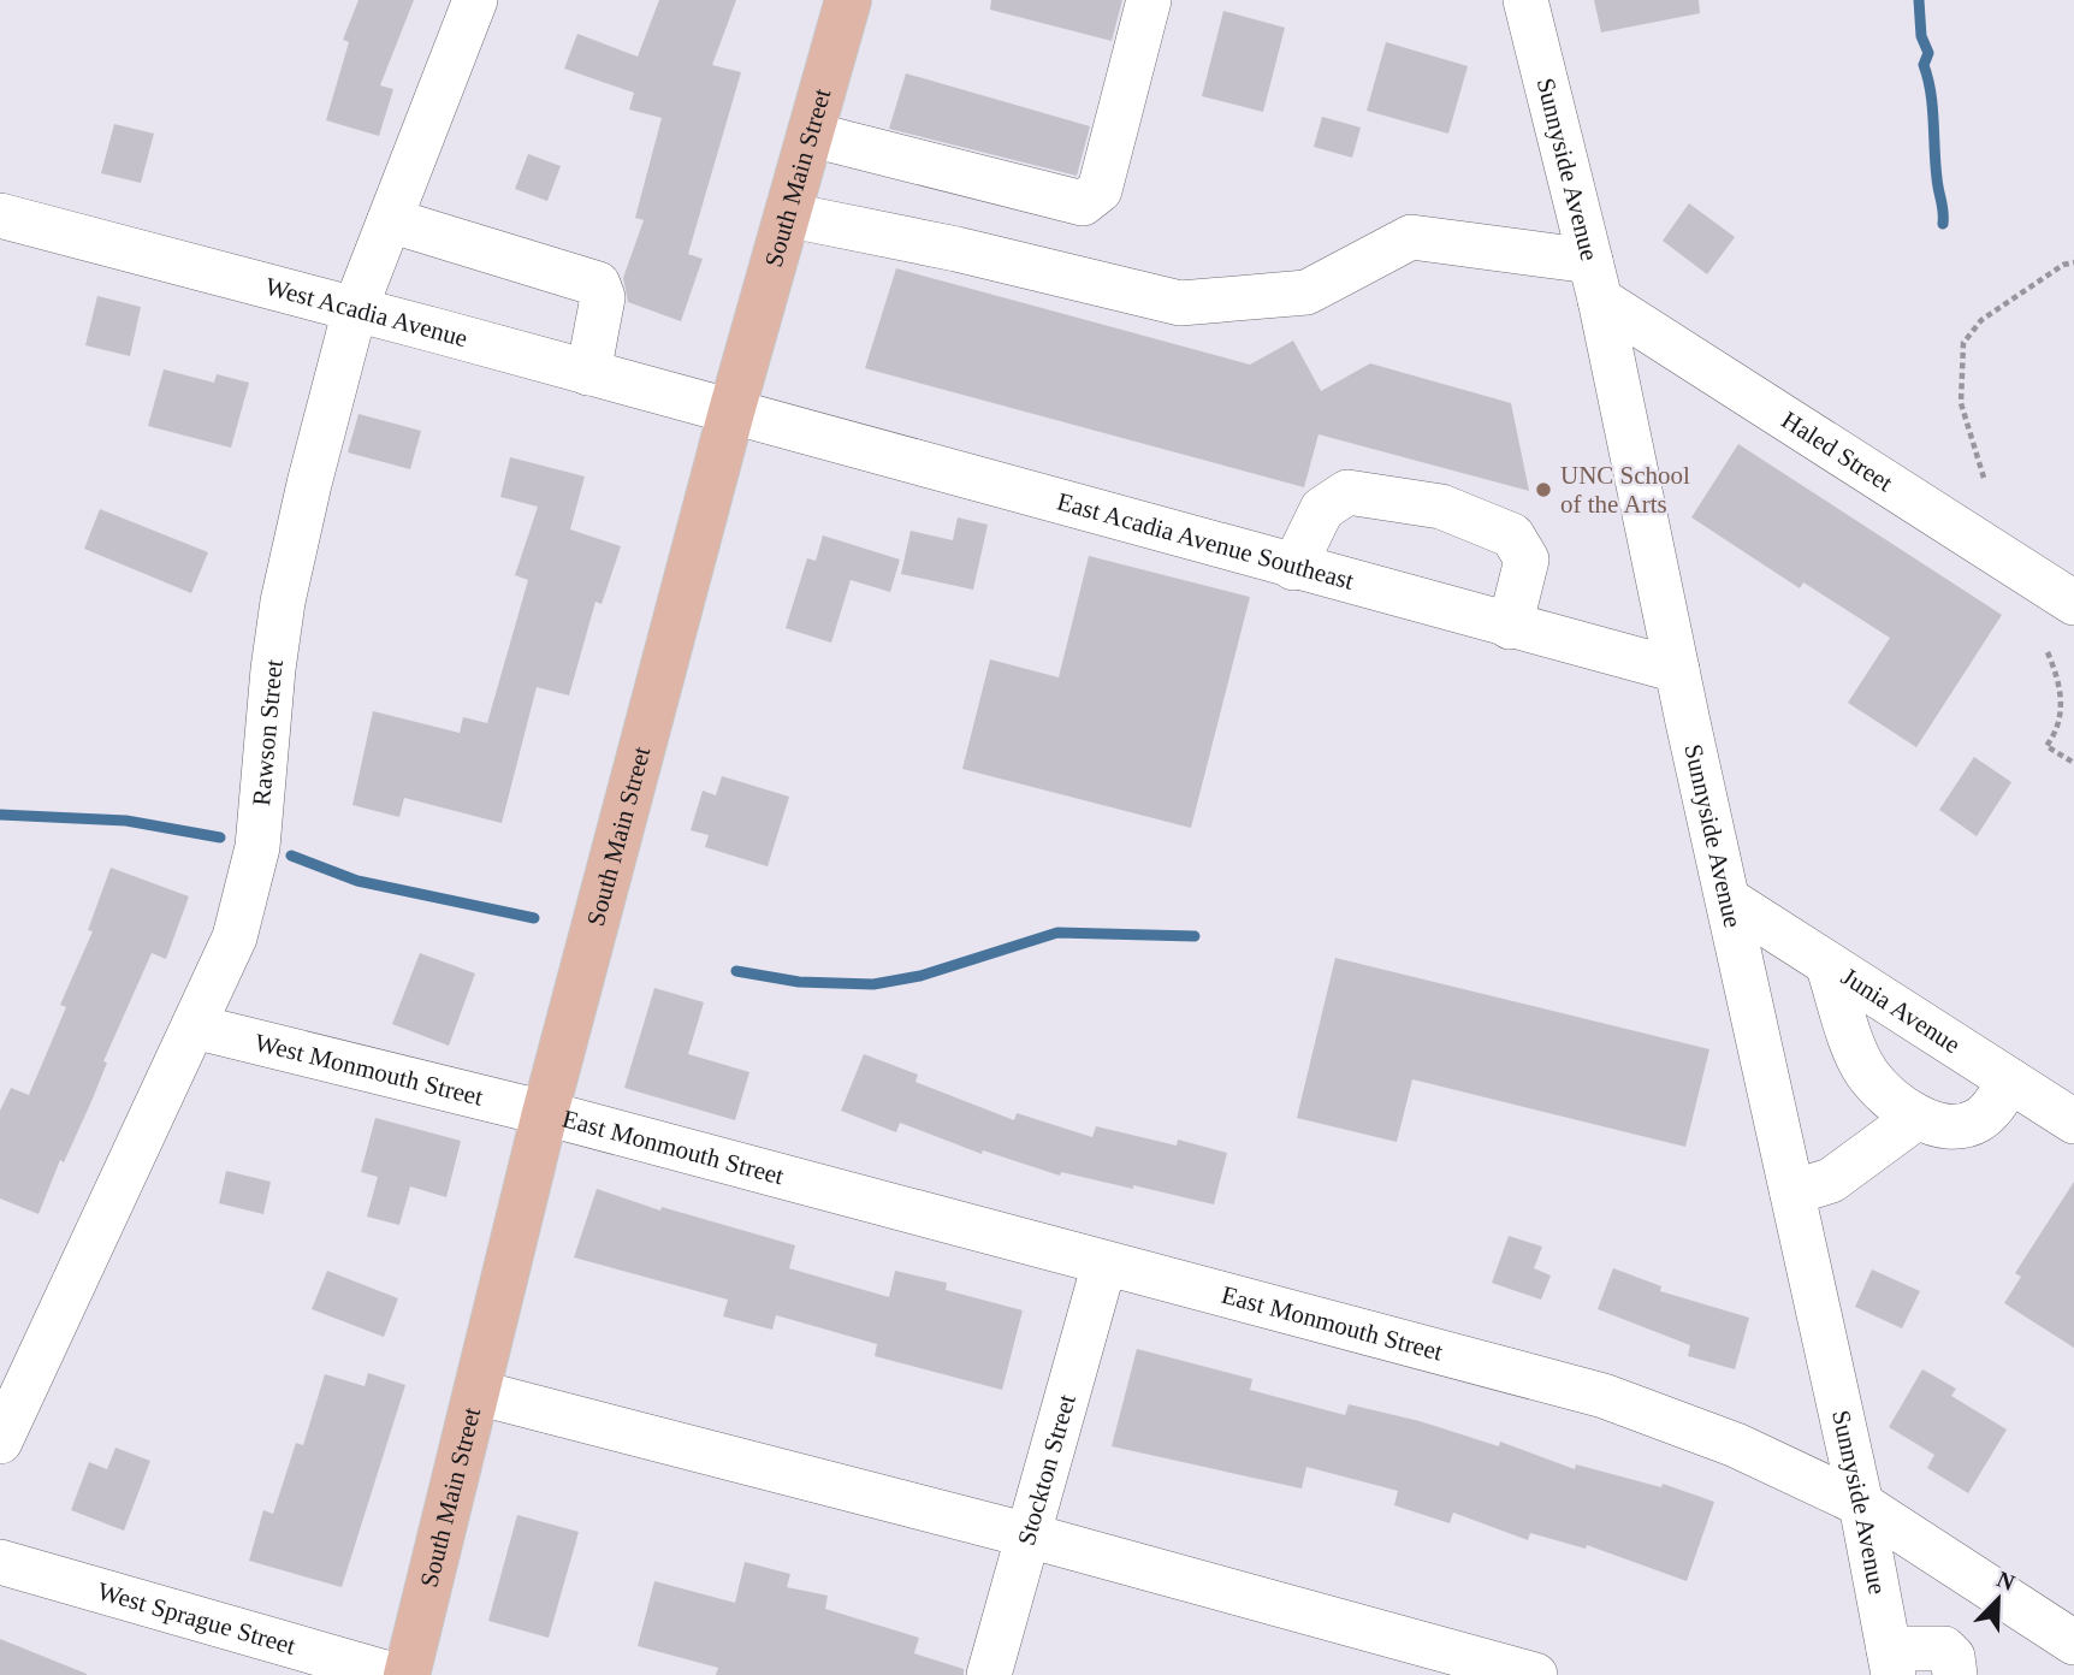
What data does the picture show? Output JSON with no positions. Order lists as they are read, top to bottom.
{
  "streets": {
    "main road": ["South Main Street"],
    "street": [
      "Sunnyside Avenue",
      "West Acadia Avenue",
      "Haled Street",
      "East Acadia Avenue Southeast",
      "Rawson Street",
      "Junia Avenue",
      "West Monmouth Street",
      "East Monmouth Street",
      "Stockton Street",
      "West Sprague Street"
    ]
  },
  "crossings": [
    ["Sunnyside Avenue", "Haled Street"],
    ["Sunnyside Avenue", "East Acadia Avenue Southeast"],
    ["Sunnyside Avenue", "Junia Avenue"],
    ["Sunnyside Avenue", "East Monmouth Street"],
    ["South Main Street", "West Acadia Avenue"],
    ["South Main Street", "East Acadia Avenue Southeast"],
    ["South Main Street", "West Monmouth Street"],
    ["South Main Street", "East Monmouth Street"],
    ["West Acadia Avenue", "East Acadia Avenue Southeast"],
    ["West Acadia Avenue", "Rawson Street"],
    ["Rawson Street", "West Monmouth Street"],
    ["West Monmouth Street", "East Monmouth Street"],
    ["East Monmouth Street", "Stockton Street"]
  ],
  "places": ["UNC School of the Arts"],
  "north": "top right"
}
